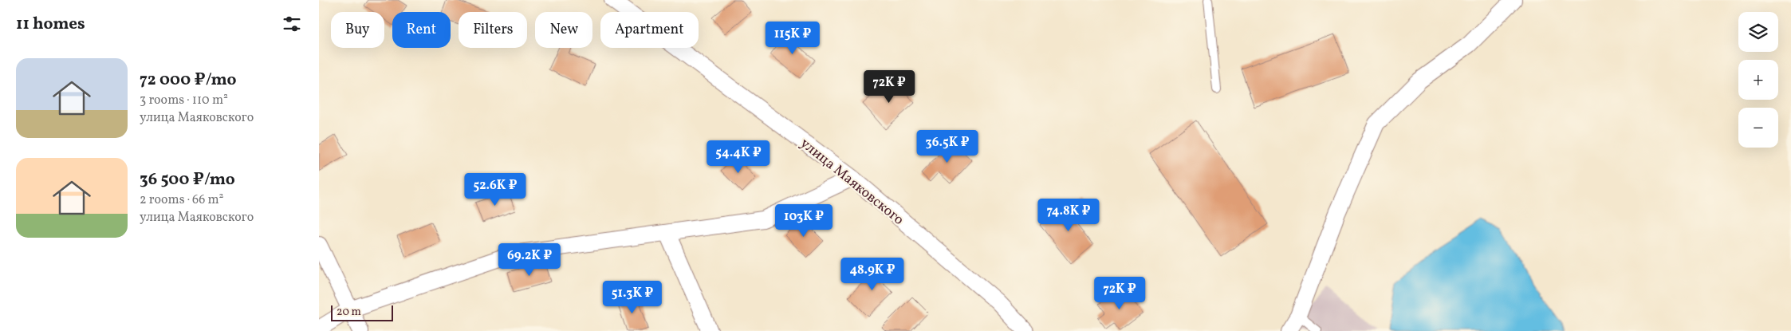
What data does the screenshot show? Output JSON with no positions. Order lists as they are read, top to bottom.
{
  "streets": {
    "street": ["улица Маяковского"]
  },
  "scale_bar": "20 m",
  "page": {
    "heading": "11 homes",
    "map_buttons": ["+", "−"],
    "chip": [
      "Buy",
      "Rent",
      "Filters",
      "New",
      "Apartment"
    ],
    "price": [
      "115K ₽",
      "72K ₽",
      "36.5K ₽",
      "54.4K ₽",
      "52.6K ₽",
      "74.8K ₽",
      "103K ₽",
      "69.2K ₽",
      "48.9K ₽",
      "72K ₽",
      "51.3K ₽"
    ],
    "list": [
      {
        "name": "72 000 ₽/mo",
        "note": "3 rooms · 110 m² · улица Маяковского"
      },
      {
        "name": "36 500 ₽/mo",
        "note": "2 rooms · 66 m² · улица Маяковского"
      }
    ],
    "scale": "20 m"
  }
}
